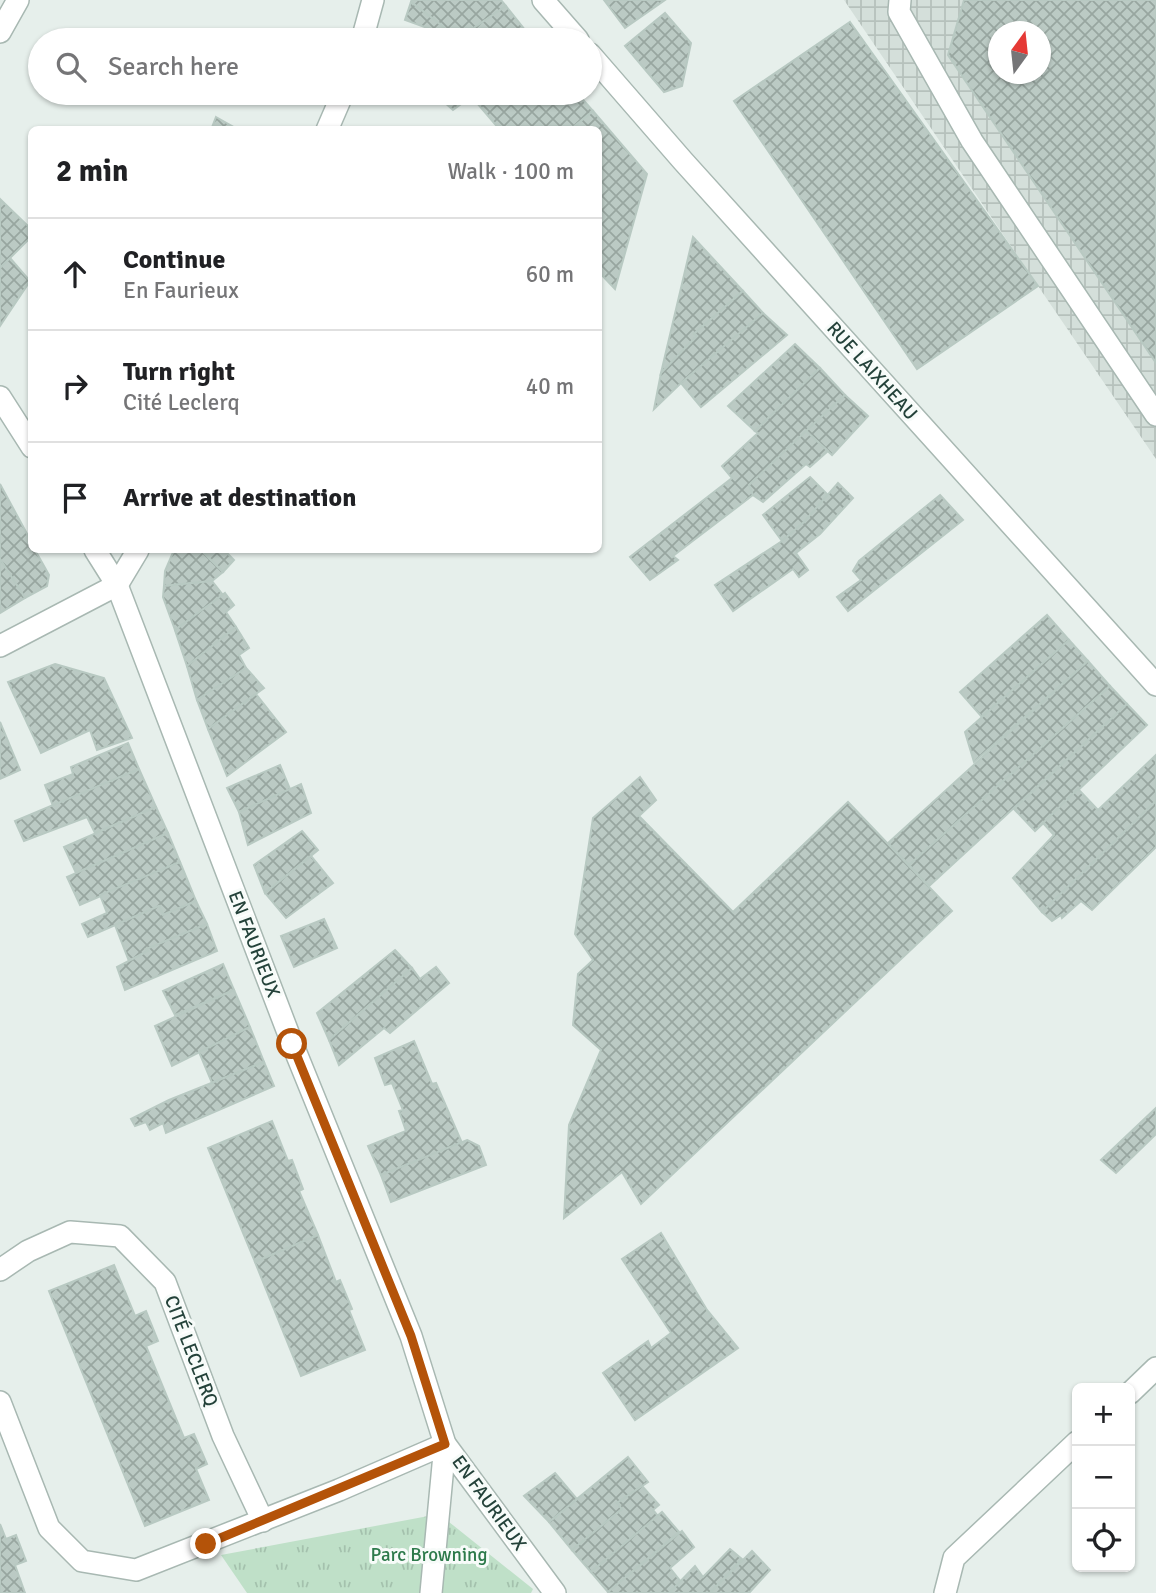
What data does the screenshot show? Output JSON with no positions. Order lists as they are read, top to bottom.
{
  "streets": {
    "street": ["RUE LAIXHEAU", "EN FAURIEUX", "CITÉ LECLERQ"]
  },
  "parks": ["Parc Browning"],
  "north": "top",
  "page": {
    "search": "Search here",
    "heading": ["2 min", "Walk · 100 m"],
    "list": [
      ["Continue", "En Faurieux", "60 m"],
      ["Turn right", "Cité Leclerq", "40 m"],
      "Arrive at destination"
    ],
    "map_buttons": ["+", "−"]
  }
}
